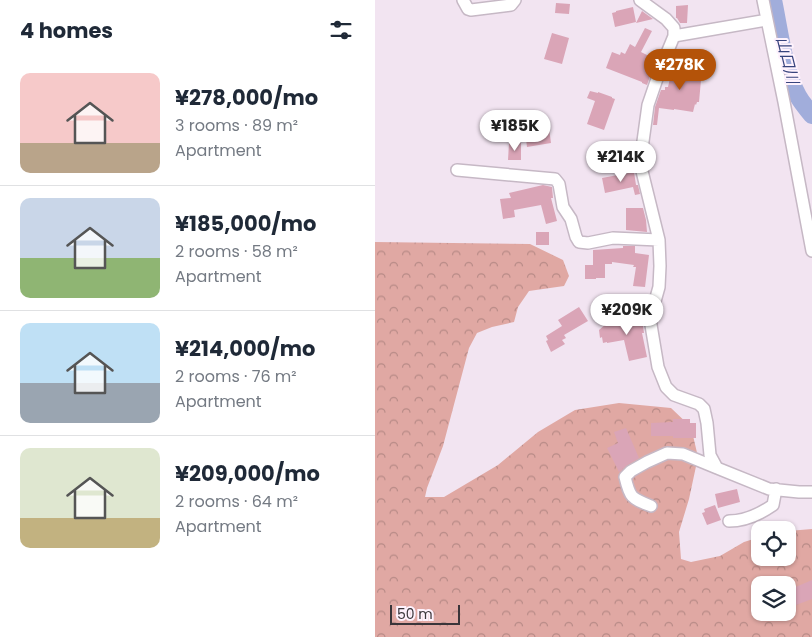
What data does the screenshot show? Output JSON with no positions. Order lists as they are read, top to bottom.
{
  "water": ["山口川"],
  "scale_bar": "50 m",
  "page": {
    "heading": "4 homes",
    "price": [
      "¥278K",
      "¥185K",
      "¥214K",
      "¥209K"
    ],
    "list": [
      {
        "name": "¥278,000/mo",
        "note": "3 rooms · 89 m² · Apartment"
      },
      {
        "name": "¥185,000/mo",
        "note": "2 rooms · 58 m² · Apartment"
      },
      {
        "name": "¥214,000/mo",
        "note": "2 rooms · 76 m² · Apartment"
      },
      {
        "name": "¥209,000/mo",
        "note": "2 rooms · 64 m² · Apartment"
      }
    ],
    "scale": "50 m"
  }
}
